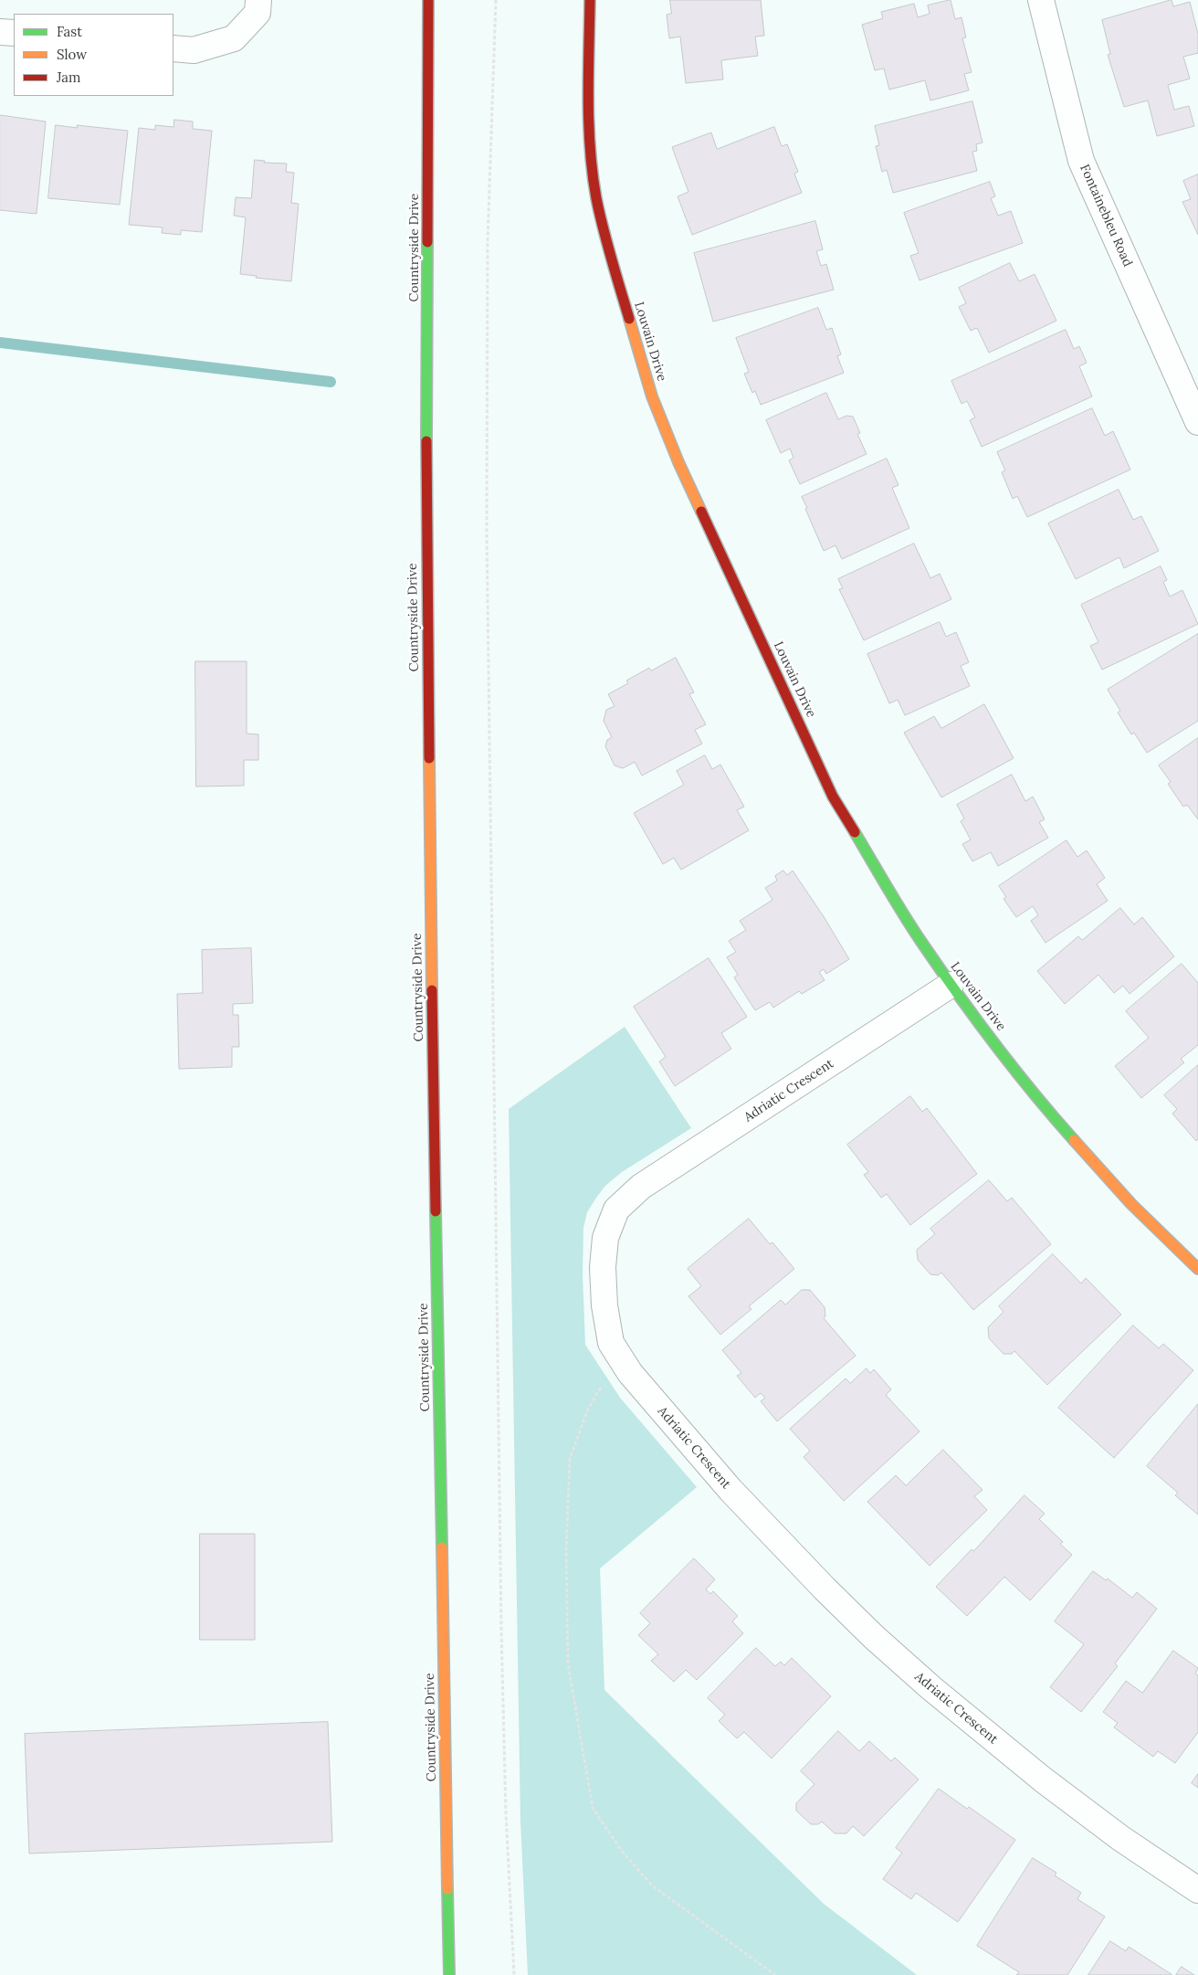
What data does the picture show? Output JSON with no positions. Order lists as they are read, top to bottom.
{
  "streets": {
    "main road": ["Countryside Drive", "Louvain Drive"],
    "street": ["Fontainebleu Road", "Adriatic Crescent"]
  },
  "crossings": [
    ["Louvain Drive", "Adriatic Crescent"]
  ],
  "legend": ["Fast", "Slow", "Jam"]
}
